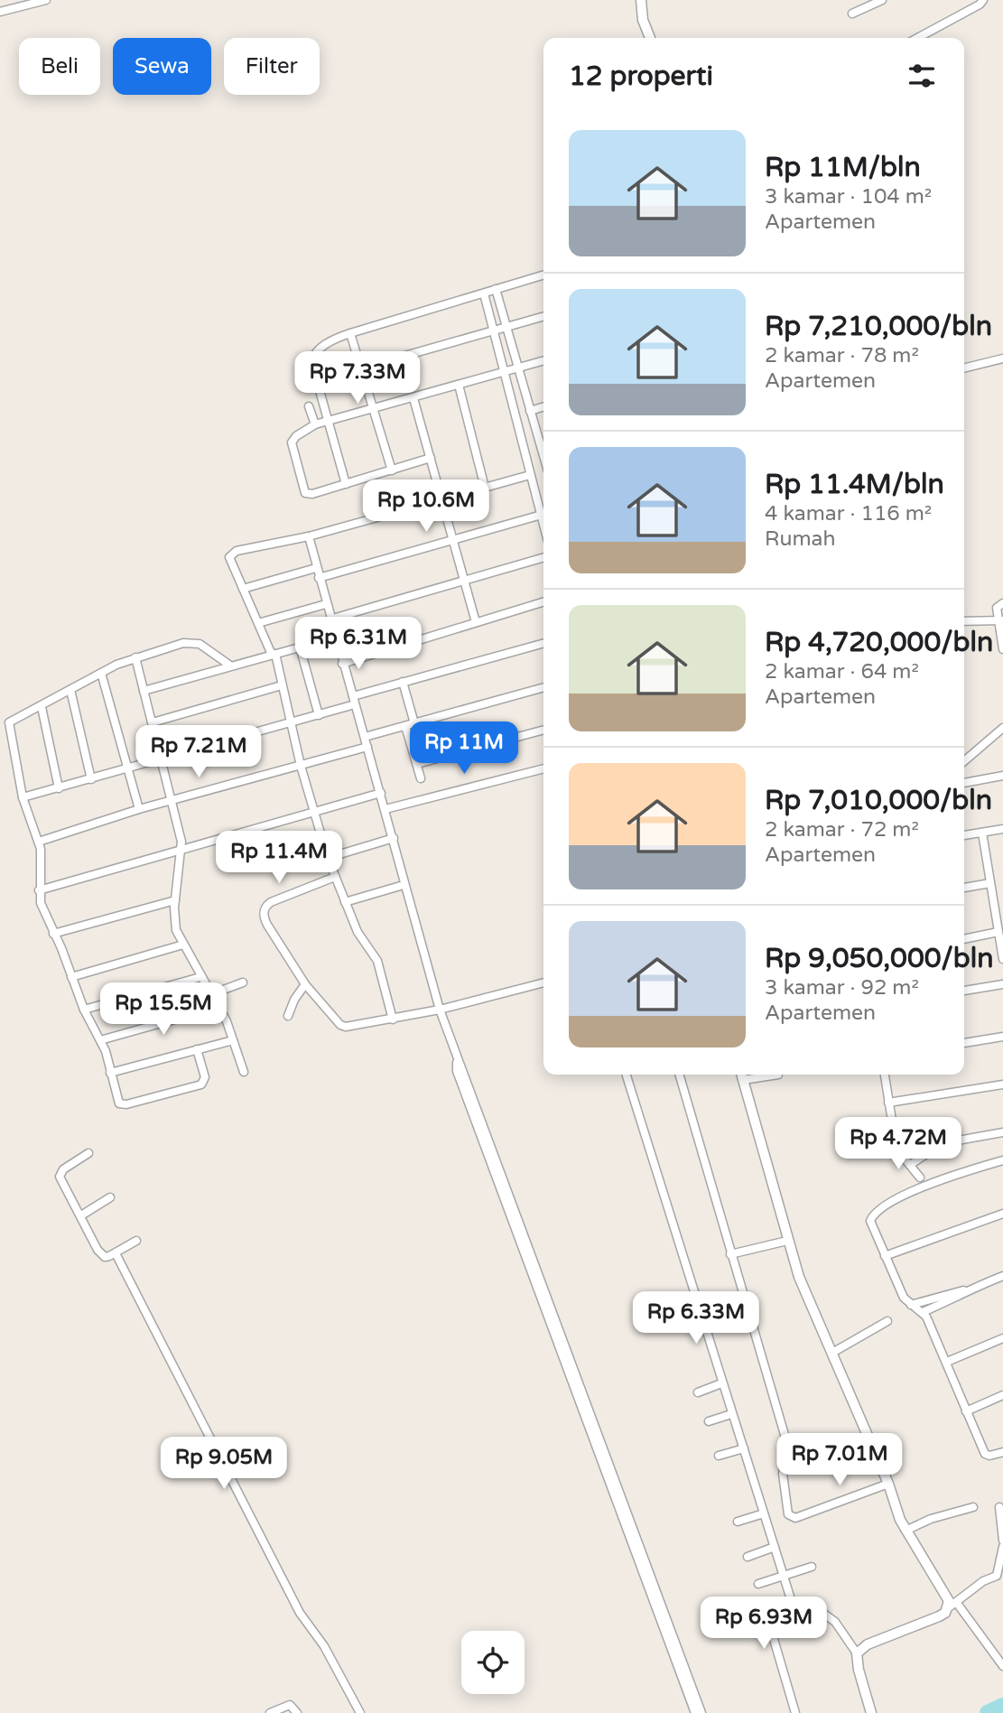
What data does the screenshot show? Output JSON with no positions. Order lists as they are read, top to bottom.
{
  "page": {
    "chip": ["Beli", "Sewa", "Filter"],
    "heading": "12 properti",
    "list": [
      {
        "name": "Rp 11M/bln",
        "note": "3 kamar · 104 m² · Apartemen"
      },
      {
        "name": "Rp 7,210,000/bln",
        "note": "2 kamar · 78 m² · Apartemen"
      },
      {
        "name": "Rp 11.4M/bln",
        "note": "4 kamar · 116 m² · Rumah"
      },
      {
        "name": "Rp 4,720,000/bln",
        "note": "2 kamar · 64 m² · Apartemen"
      },
      {
        "name": "Rp 7,010,000/bln",
        "note": "2 kamar · 72 m² · Apartemen"
      },
      {
        "name": "Rp 9,050,000/bln",
        "note": "3 kamar · 92 m² · Apartemen"
      }
    ],
    "price": [
      "Rp 7.33M",
      "Rp 10.6M",
      "Rp 6.31M",
      "Rp 11M",
      "Rp 7.21M",
      "Rp 11.4M",
      "Rp 15.5M",
      "Rp 4.72M",
      "Rp 6.33M",
      "Rp 7.01M",
      "Rp 9.05M",
      "Rp 6.93M"
    ]
  }
}
